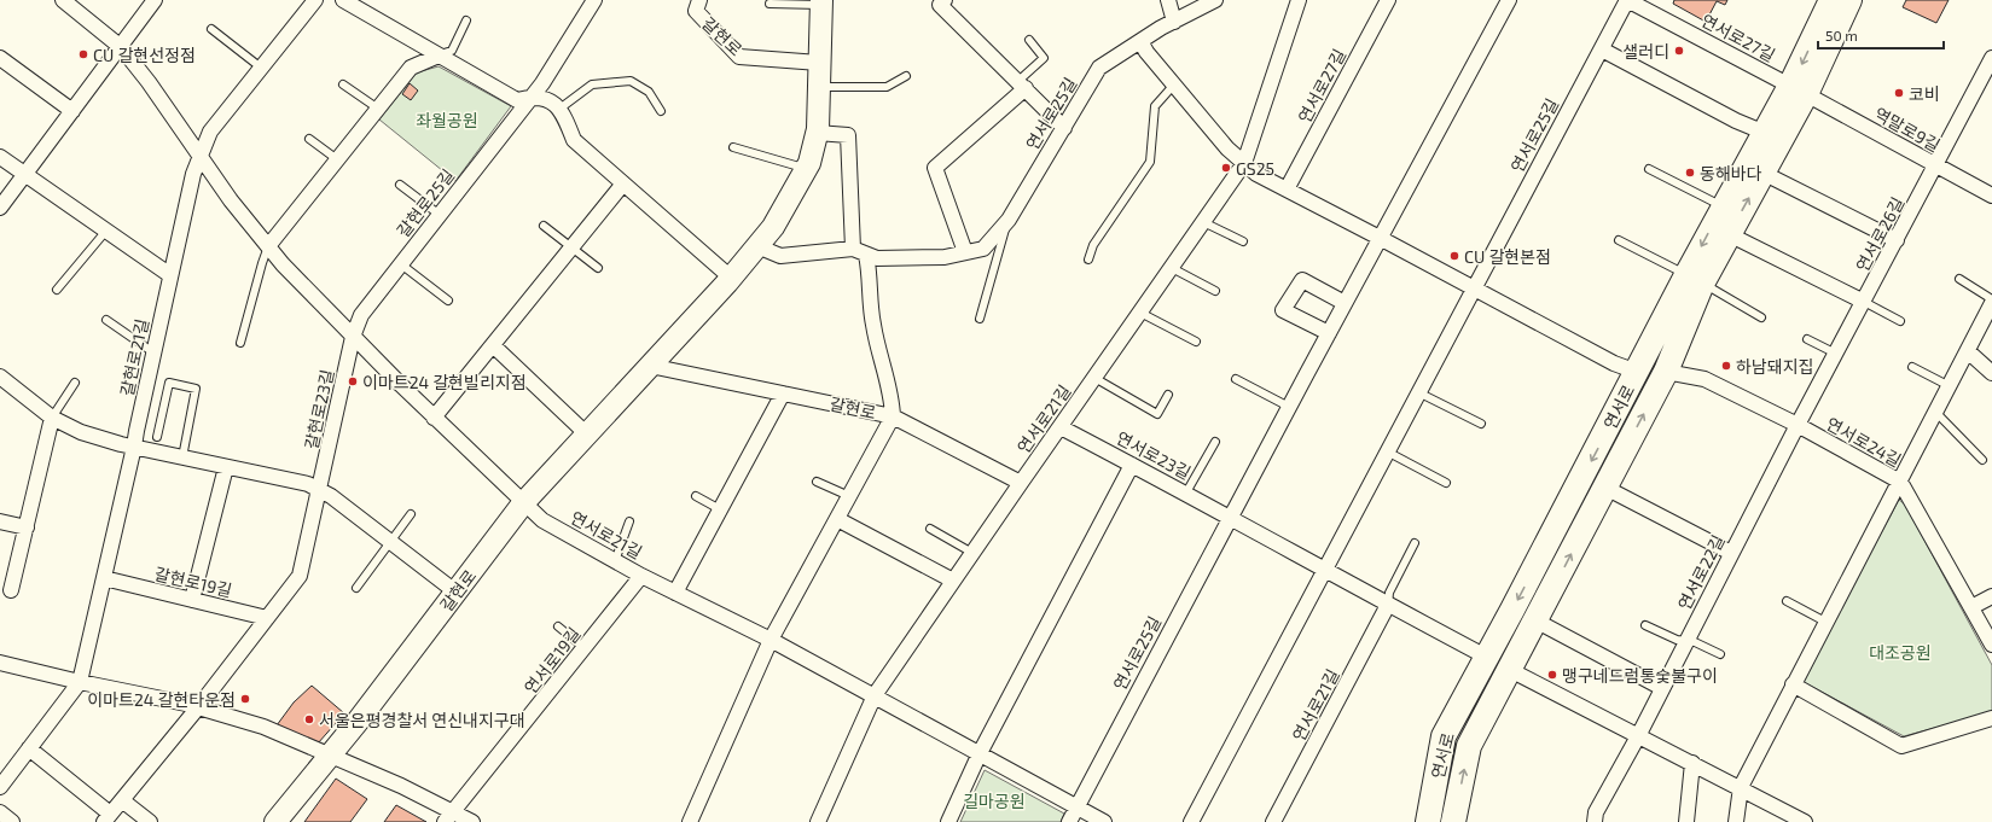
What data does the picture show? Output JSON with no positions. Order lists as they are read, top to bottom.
{
  "streets": {
    "main road": ["갈현로", "연서로"],
    "street": [
      "연서로27길",
      "연서로25길",
      "역말로9길",
      "갈현로25길",
      "연서로26길",
      "갈현로21길",
      "갈현로23길",
      "연서로21길",
      "연서로24길",
      "연서로23길",
      "연서로22길",
      "갈현로19길",
      "연서로19길"
    ]
  },
  "crossings": [
    ["갈현로", "연서로21길"],
    ["연서로27길", "연서로25길"],
    ["연서로27길", "역말로9길"],
    ["연서로27길", "연서로"],
    ["연서로25길", "연서로21길"],
    ["연서로25길", "연서로23길"],
    ["역말로9길", "연서로26길"],
    ["역말로9길", "연서로"],
    ["갈현로25길", "갈현로23길"],
    ["연서로26길", "연서로24길"],
    ["연서로26길", "연서로22길"],
    ["갈현로21길", "갈현로19길"],
    ["연서로", "연서로24길"],
    ["연서로", "연서로23길"],
    ["연서로21길", "연서로23길"],
    ["연서로21길", "연서로19길"],
    ["연서로24길", "연서로22길"]
  ],
  "parks": ["좌월공원", "대조공원", "길마공원"],
  "places": [
    "샐러디",
    "CU 갈현선정점",
    "코비",
    "GS25",
    "동해바다",
    "CU 갈현본점",
    "하남돼지집",
    "이마트24 갈현빌리지점",
    "맹구네드럼통숯불구이",
    "이마트24 갈현타운점",
    "서울은평경찰서 연신내지구대"
  ],
  "scale_bar": "50 m"
}
